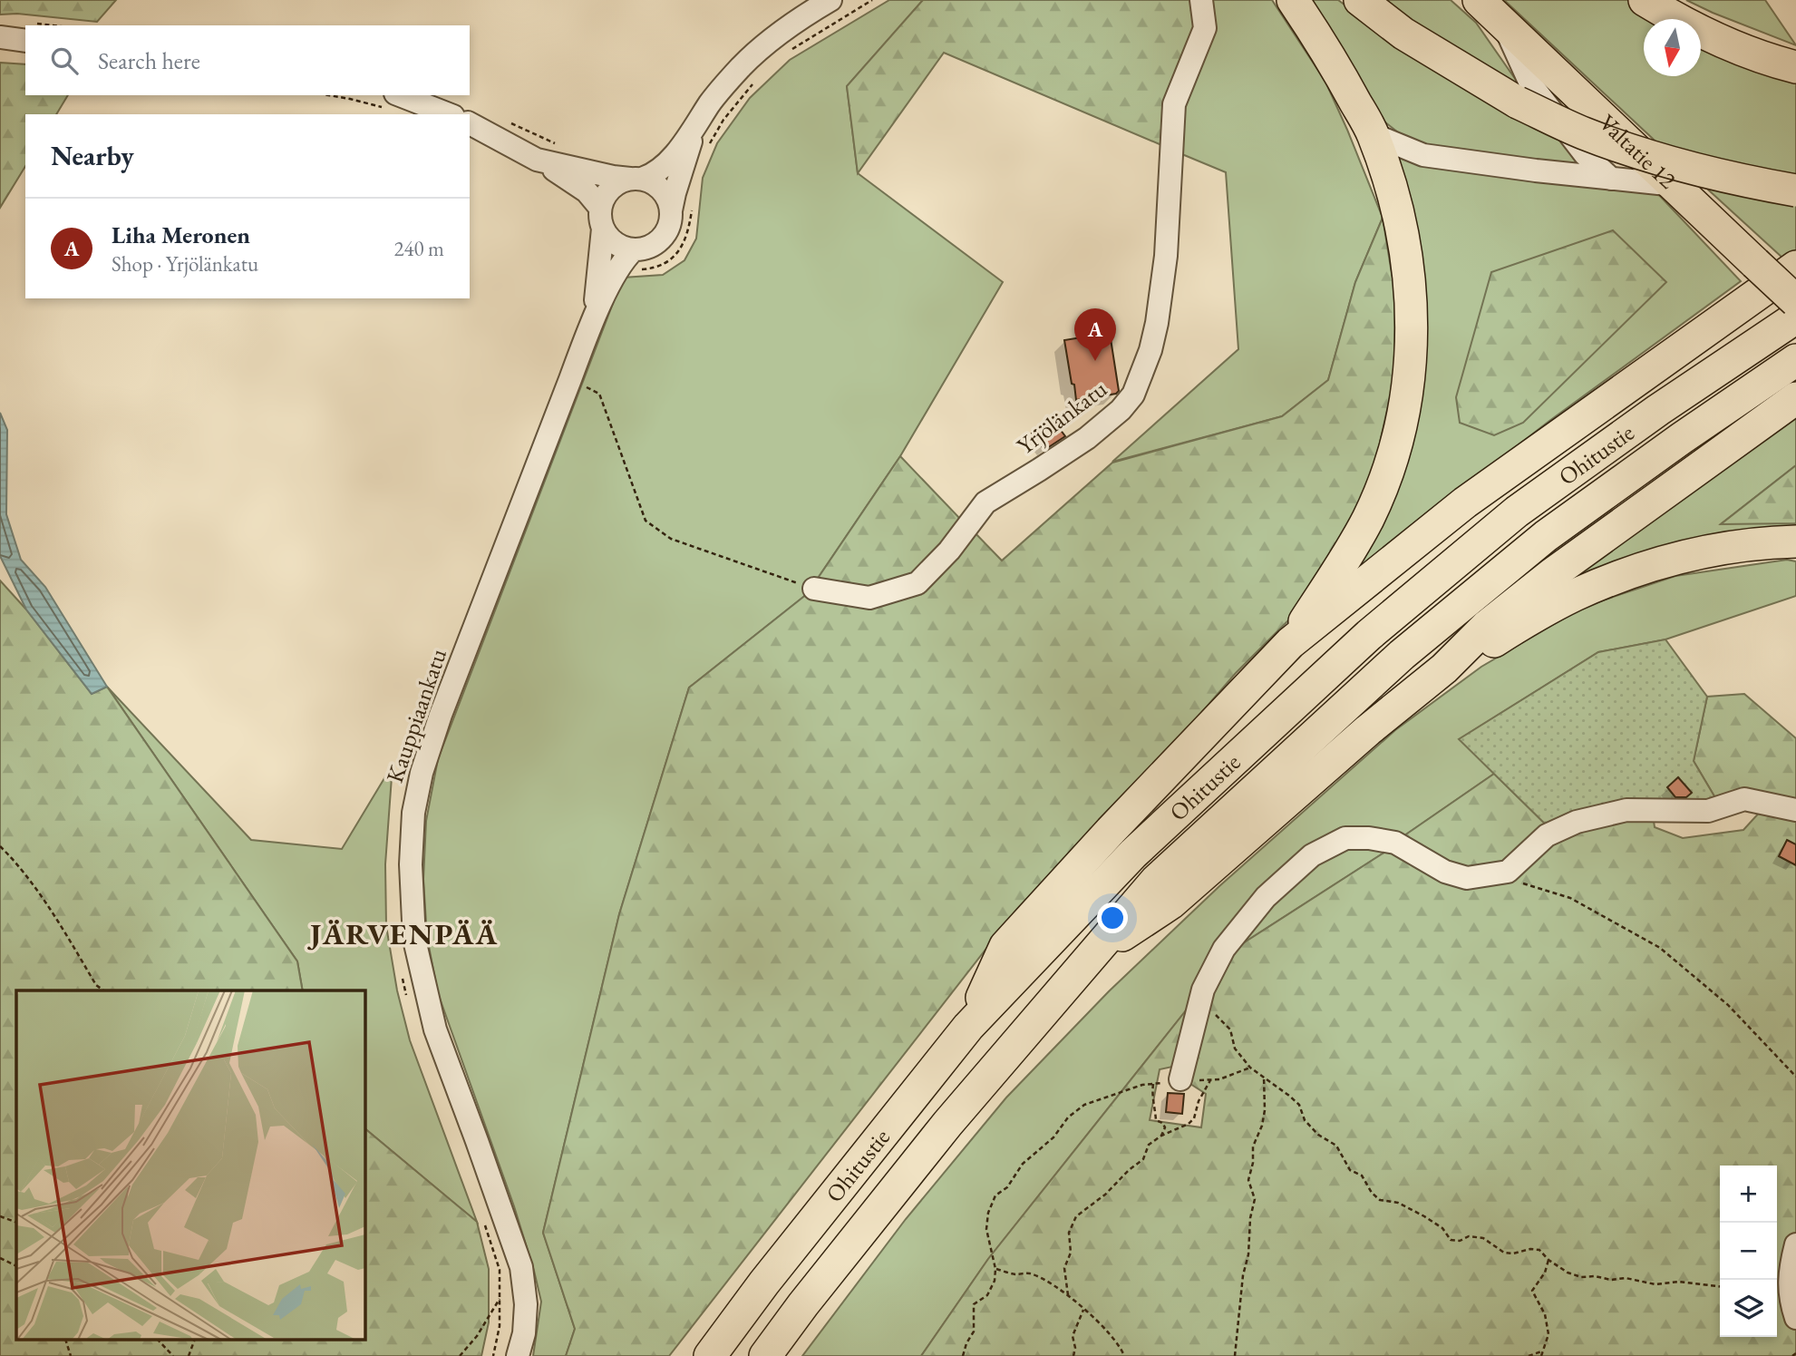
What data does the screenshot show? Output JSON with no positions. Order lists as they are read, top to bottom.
{
  "streets": {
    "highway": ["Valtatie 12", "Ohitustie"],
    "street": ["Yrjölänkatu", "Kauppiaankatu"]
  },
  "districts": ["JÄRVENPÄÄ"],
  "north": "bottom",
  "page": {
    "search": "Search here",
    "heading": "Nearby",
    "list": [
      {
        "mark": "A",
        "name": "Liha Meronen",
        "note": "Shop · Yrjölänkatu",
        "value": "240 m"
      }
    ],
    "pins": "A",
    "map_buttons": ["+", "−"]
  }
}
